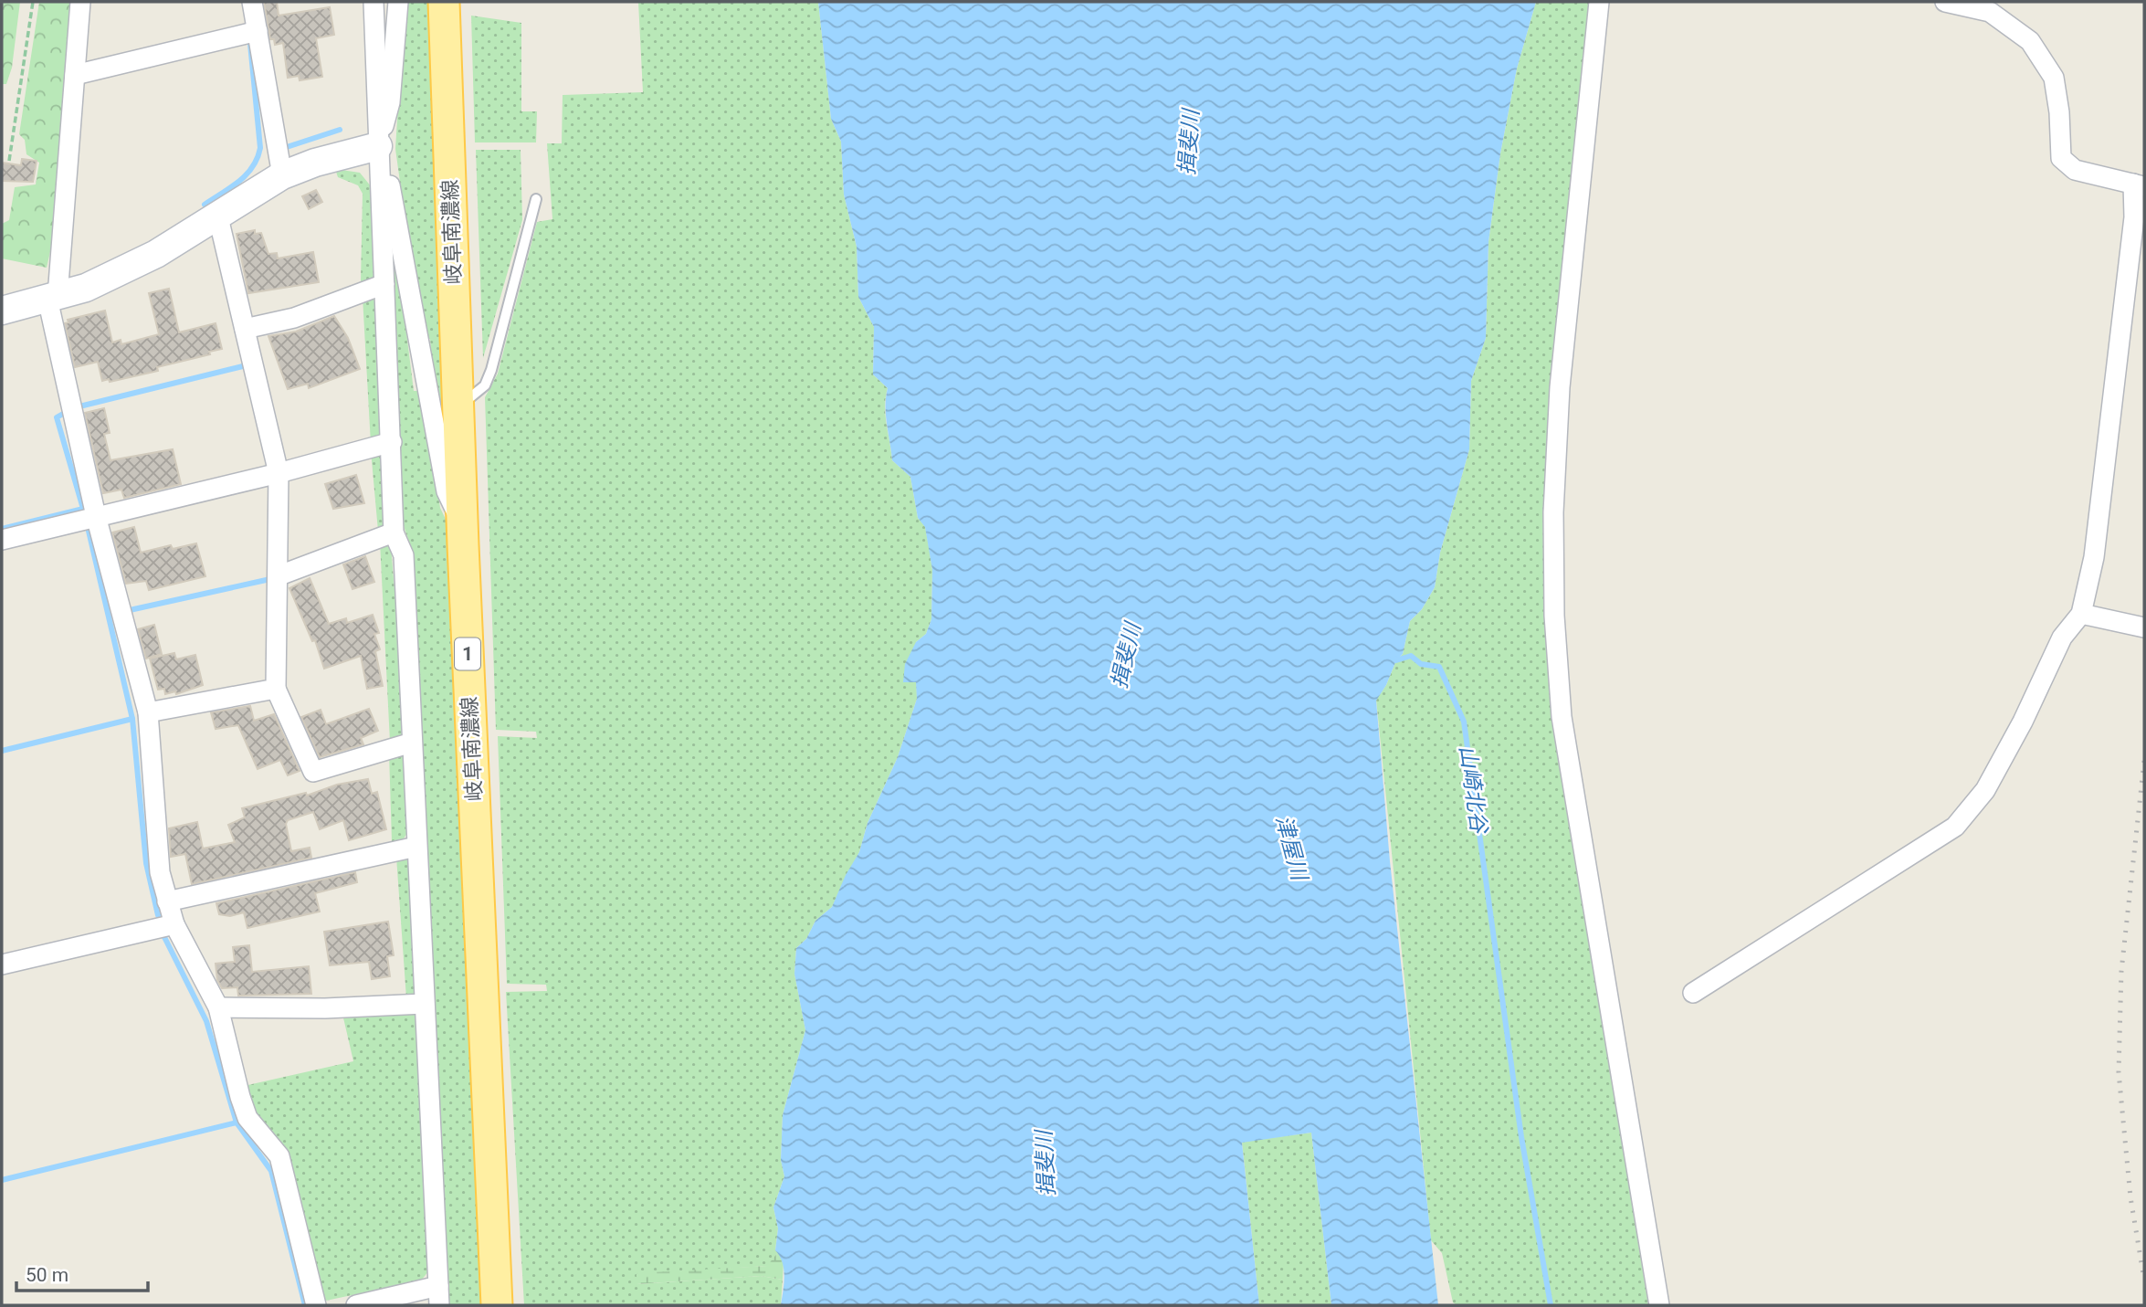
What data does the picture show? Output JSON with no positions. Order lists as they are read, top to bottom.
{
  "streets": {
    "main road": ["岐阜南濃線", "1"]
  },
  "water": ["揖斐川", "山崎北谷", "津屋川"],
  "scale_bar": "50 m"
}
